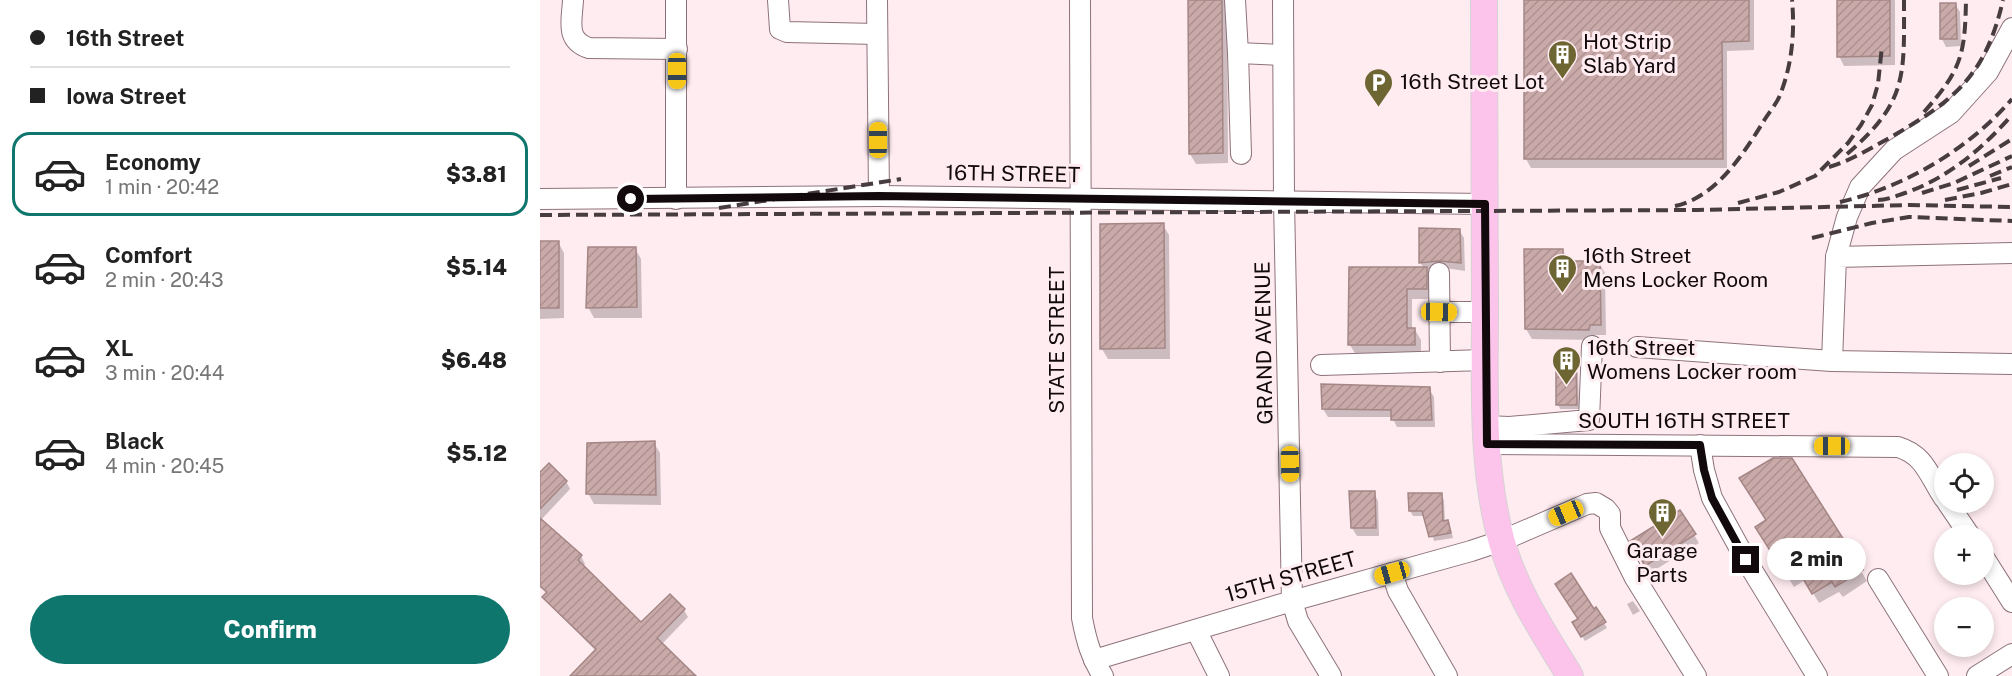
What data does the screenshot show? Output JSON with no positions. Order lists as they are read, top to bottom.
{
  "streets": {
    "street": [
      "16TH STREET",
      "STATE STREET",
      "GRAND AVENUE",
      "SOUTH 16TH STREET",
      "15TH STREET"
    ]
  },
  "crossings": [
    ["16TH STREET", "STATE STREET"],
    ["16TH STREET", "GRAND AVENUE"],
    ["STATE STREET", "15TH STREET"],
    ["GRAND AVENUE", "15TH STREET"]
  ],
  "places": {
    "building": [
      "Hot Strip Slab Yard",
      "16th Street Mens Locker Room",
      "16th Street Womens Locker room",
      "Garage Parts"
    ],
    "parking": ["16th Street Lot"]
  },
  "page": {
    "banner": ["16th Street", "Iowa Street"],
    "list": [
      {
        "name": "Economy",
        "note": "1 min · 20:42",
        "value": "$3.81"
      },
      {
        "name": "Comfort",
        "note": "2 min · 20:43",
        "value": "$5.14"
      },
      {
        "name": "XL",
        "note": "3 min · 20:44",
        "value": "$6.48"
      },
      {
        "name": "Black",
        "note": "4 min · 20:45",
        "value": "$5.12"
      }
    ],
    "map_buttons": ["+", "−"],
    "bubble": "2 min",
    "buttons": "Confirm"
  }
}
